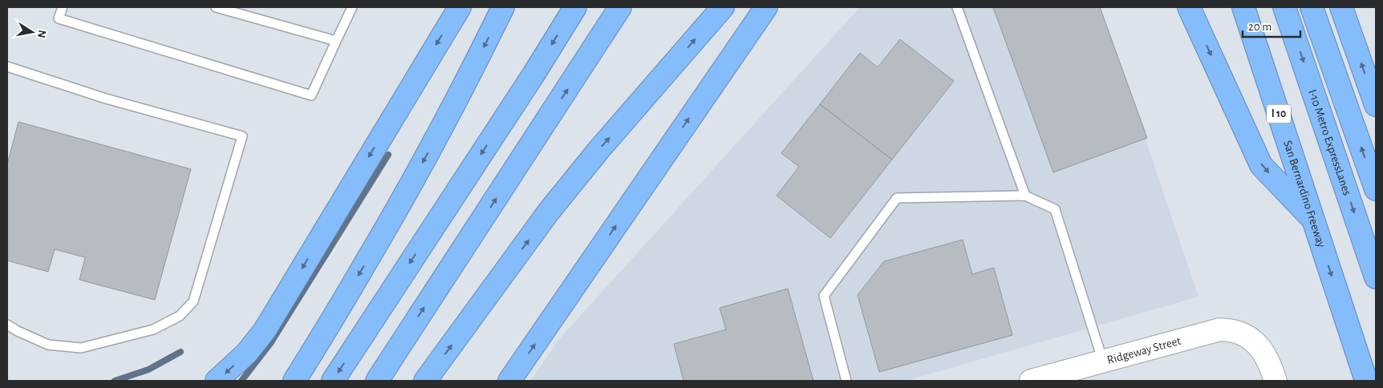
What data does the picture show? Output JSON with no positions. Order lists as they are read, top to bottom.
{
  "streets": {
    "highway": ["I 10", "I-10 Metro ExpressLanes", "San Bernardino Freeway"],
    "street": ["Ridgeway Street"]
  },
  "one_way": ["San Bernardino Freeway"],
  "scale_bar": "20 m",
  "north": "right"
}
